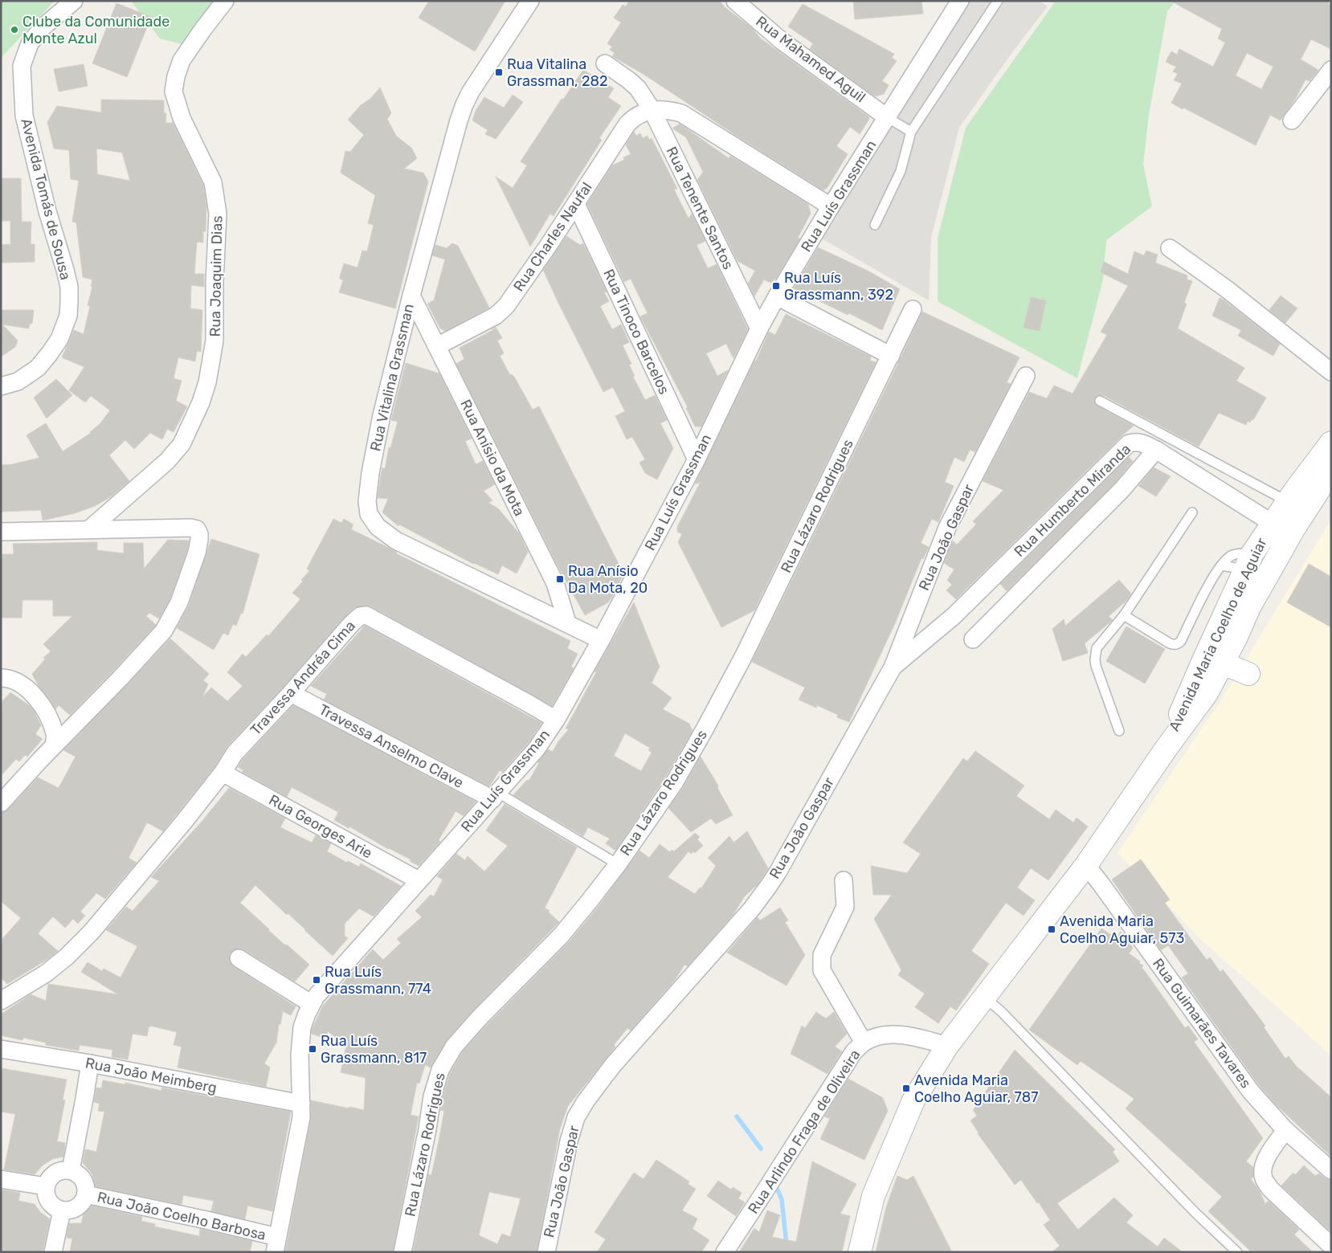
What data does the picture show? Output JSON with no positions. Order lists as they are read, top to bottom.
{
  "streets": {
    "main road": ["Avenida Maria Coelho de Aguiar"],
    "street": [
      "Rua Mahamed Aguil",
      "Rua Luís Grassman",
      "Avenida Tomás de Sousa",
      "Rua Tenente Santos",
      "Rua Charles Naufal",
      "Rua Joaquim Dias",
      "Rua Tinoco Barcelos",
      "Rua Vitalina Grassman",
      "Rua Anísio da Mota",
      "Rua Humberto Miranda",
      "Rua Lázaro Rodrigues",
      "Rua João Gaspar",
      "Travessa Andréa Cima",
      "Travessa Anselmo Clave",
      "Rua Georges Arie",
      "Rua Guimarães Tavares",
      "Rua João Meimberg",
      "Rua Arlindo Fraga de Oliveira",
      "Rua João Coelho Barbosa"
    ]
  },
  "crossings": [
    ["Rua Mahamed Aguil", "Rua Luís Grassman"],
    ["Rua Luís Grassman", "Rua Tenente Santos"],
    ["Rua Luís Grassman", "Rua Tinoco Barcelos"],
    ["Rua Luís Grassman", "Rua Vitalina Grassman"],
    ["Rua Luís Grassman", "Travessa Andréa Cima"],
    ["Rua Luís Grassman", "Travessa Anselmo Clave"],
    ["Rua Luís Grassman", "Rua Georges Arie"],
    ["Rua Luís Grassman", "Rua João Meimberg"],
    ["Rua Luís Grassman", "Rua João Coelho Barbosa"],
    ["Rua Tenente Santos", "Rua Charles Naufal"],
    ["Rua Charles Naufal", "Rua Tinoco Barcelos"],
    ["Rua Charles Naufal", "Rua Anísio da Mota"],
    ["Rua Vitalina Grassman", "Rua Anísio da Mota"],
    ["Rua Humberto Miranda", "Rua João Gaspar"],
    ["Rua Humberto Miranda", "Avenida Maria Coelho de Aguiar"],
    ["Avenida Maria Coelho de Aguiar", "Rua Guimarães Tavares"],
    ["Avenida Maria Coelho de Aguiar", "Rua Arlindo Fraga de Oliveira"],
    ["Travessa Andréa Cima", "Travessa Anselmo Clave"],
    ["Travessa Andréa Cima", "Rua Georges Arie"]
  ],
  "places": {
    "other": ["Clube da Comunidade Monte Azul"],
    "transit": [
      "Rua Vitalina Grassman, 282",
      "Rua Luís Grassmann, 392",
      "Rua Anísio Da Mota, 20",
      "Avenida Maria Coelho Aguiar, 573",
      "Rua Luís Grassmann, 774",
      "Rua Luís Grassmann, 817",
      "Avenida Maria Coelho Aguiar, 787"
    ]
  }
}
